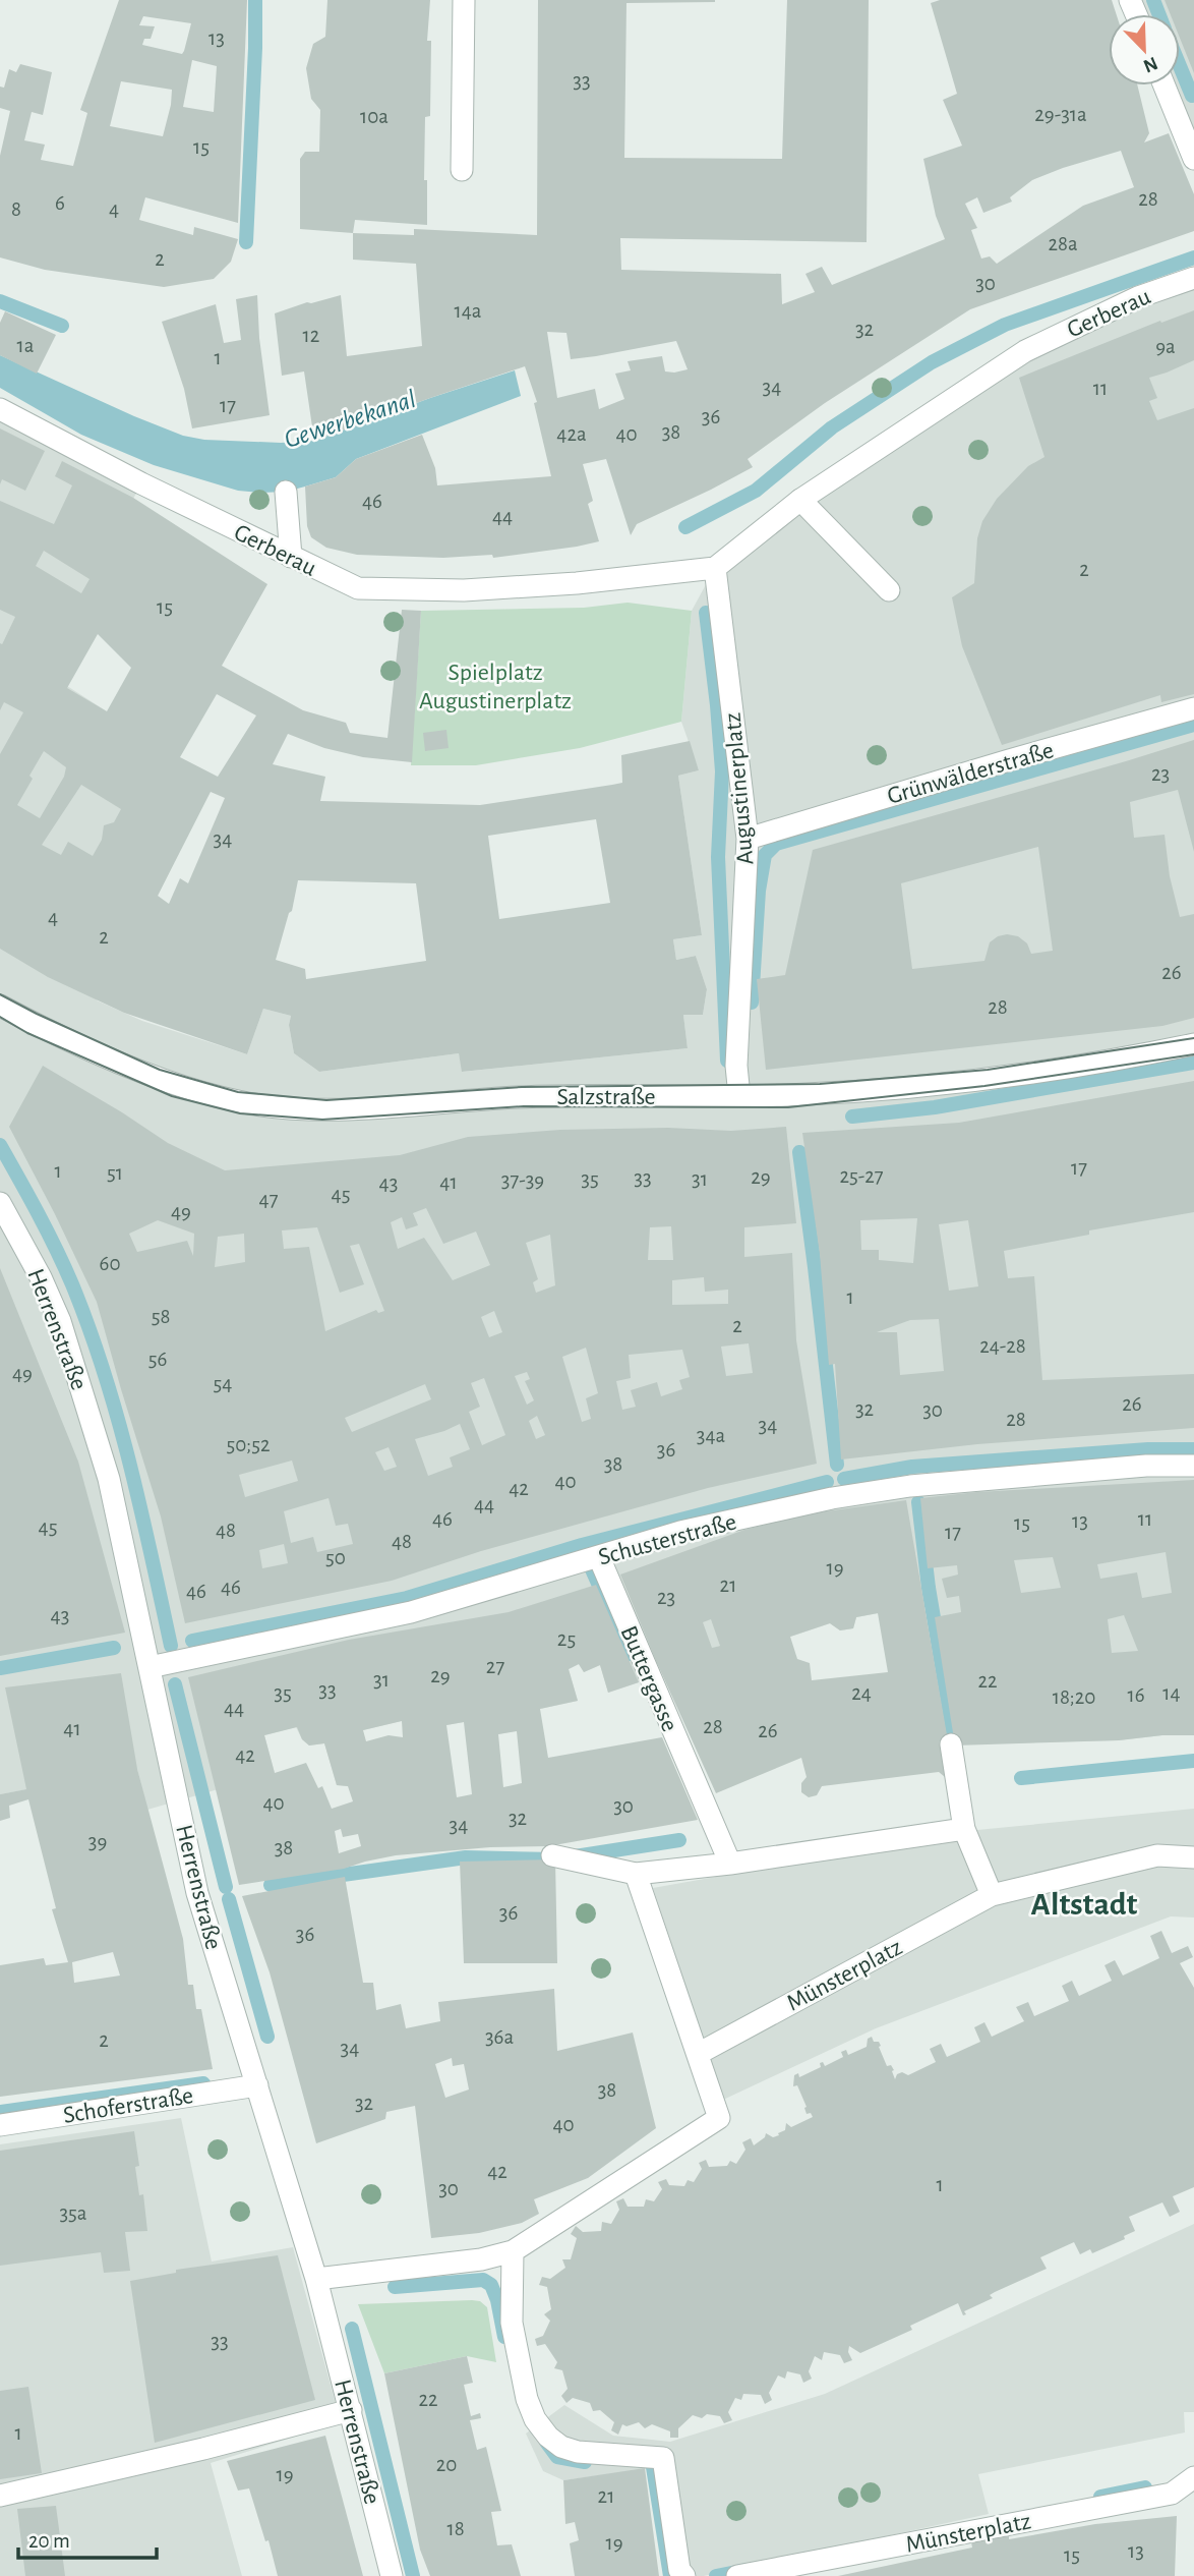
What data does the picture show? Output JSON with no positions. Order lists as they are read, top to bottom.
{
  "streets": {
    "street": [
      "Gerberau",
      "Grünwälderstraße",
      "Augustinerplatz",
      "Salzstraße",
      "Herrenstraße",
      "Schusterstraße",
      "Buttergasse",
      "Münsterplatz",
      "Schoferstraße"
    ]
  },
  "crossings": [
    ["Gerberau", "Augustinerplatz"],
    ["Grünwälderstraße", "Augustinerplatz"],
    ["Augustinerplatz", "Salzstraße"],
    ["Herrenstraße", "Schusterstraße"],
    ["Herrenstraße", "Schoferstraße"],
    ["Schusterstraße", "Buttergasse"]
  ],
  "districts": ["Altstadt"],
  "water": ["Gewerbekanal"],
  "parks": ["Spielplatz Augustinerplatz"],
  "house_numbers": [
    "13",
    "33",
    "29-31a",
    "10a",
    "15",
    "28",
    "6",
    "8",
    "4",
    "28a",
    "2",
    "30",
    "14a",
    "32",
    "12",
    "1a",
    "9a",
    "1",
    "34",
    "11",
    "17",
    "36",
    "38",
    "42a",
    "40",
    "46",
    "44",
    "2",
    "15",
    "23",
    "34",
    "4",
    "2",
    "26",
    "28",
    "17",
    "1",
    "51",
    "25-27",
    "29",
    "33",
    "35",
    "31",
    "37-39",
    "41",
    "43",
    "45",
    "47",
    "49",
    "60",
    "1",
    "58",
    "2",
    "24-28",
    "56",
    "49",
    "54",
    "26",
    "32",
    "30",
    "28",
    "34",
    "34a",
    "50;52",
    "36",
    "38",
    "40",
    "42",
    "44",
    "46",
    "11",
    "13",
    "15",
    "45",
    "48",
    "17",
    "48",
    "50",
    "19",
    "21",
    "46",
    "46",
    "23",
    "43",
    "25",
    "27",
    "29",
    "31",
    "22",
    "33",
    "35",
    "24",
    "14",
    "16",
    "18;20",
    "44",
    "28",
    "41",
    "26",
    "42",
    "40",
    "30",
    "32",
    "34",
    "39",
    "38",
    "36",
    "36",
    "36a",
    "2",
    "34",
    "38",
    "32",
    "40",
    "42",
    "1",
    "30",
    "35a",
    "33",
    "22",
    "1",
    "20",
    "19",
    "21",
    "18",
    "19",
    "13",
    "15"
  ],
  "scale_bar": "20 m",
  "north": "bottom right"
}
